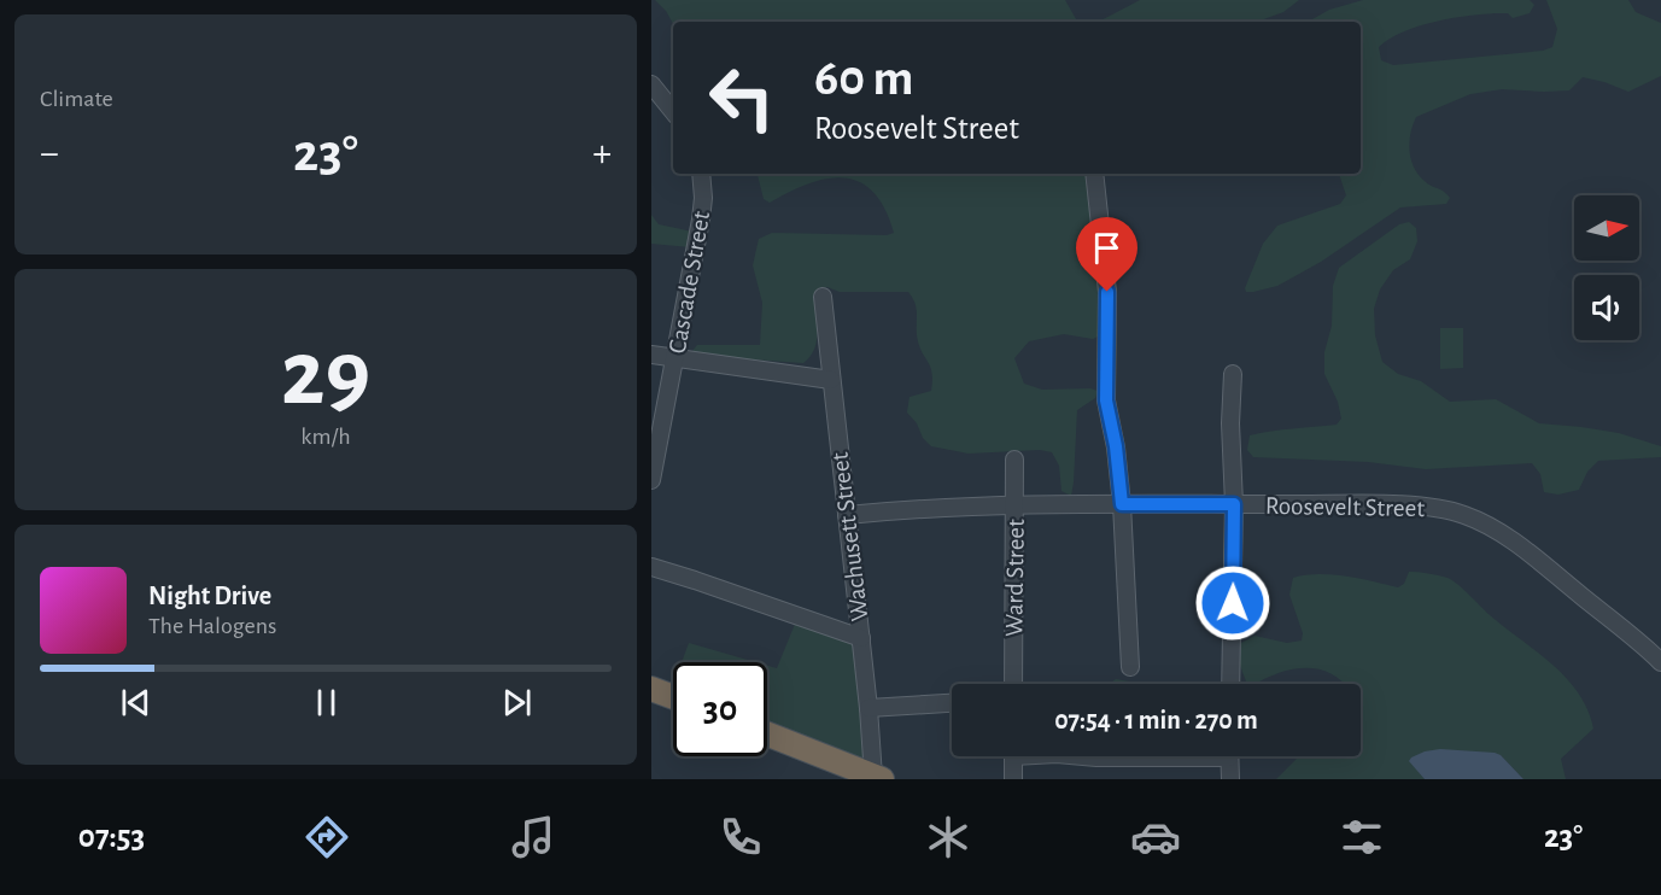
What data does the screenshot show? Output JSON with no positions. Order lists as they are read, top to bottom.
{
  "streets": {
    "street": [
      "Cascade Street",
      "Roosevelt Street",
      "Wachusett Street",
      "Ward Street"
    ]
  },
  "crossings": [
    ["Roosevelt Street", "Wachusett Street"],
    ["Roosevelt Street", "Ward Street"]
  ],
  "north": "right",
  "page": {
    "tile": [
      "Climate",
      ["29", "km/h"]
    ],
    "turn": ["60 m", "Roosevelt Street"],
    "heat": ["−", "23°", "+"],
    "song": ["Night Drive", "The Halogens"],
    "limit": "30",
    "trip": "07:54 · 1 min · 270 m",
    "tabs": ["07:53", "23°"]
  }
}
